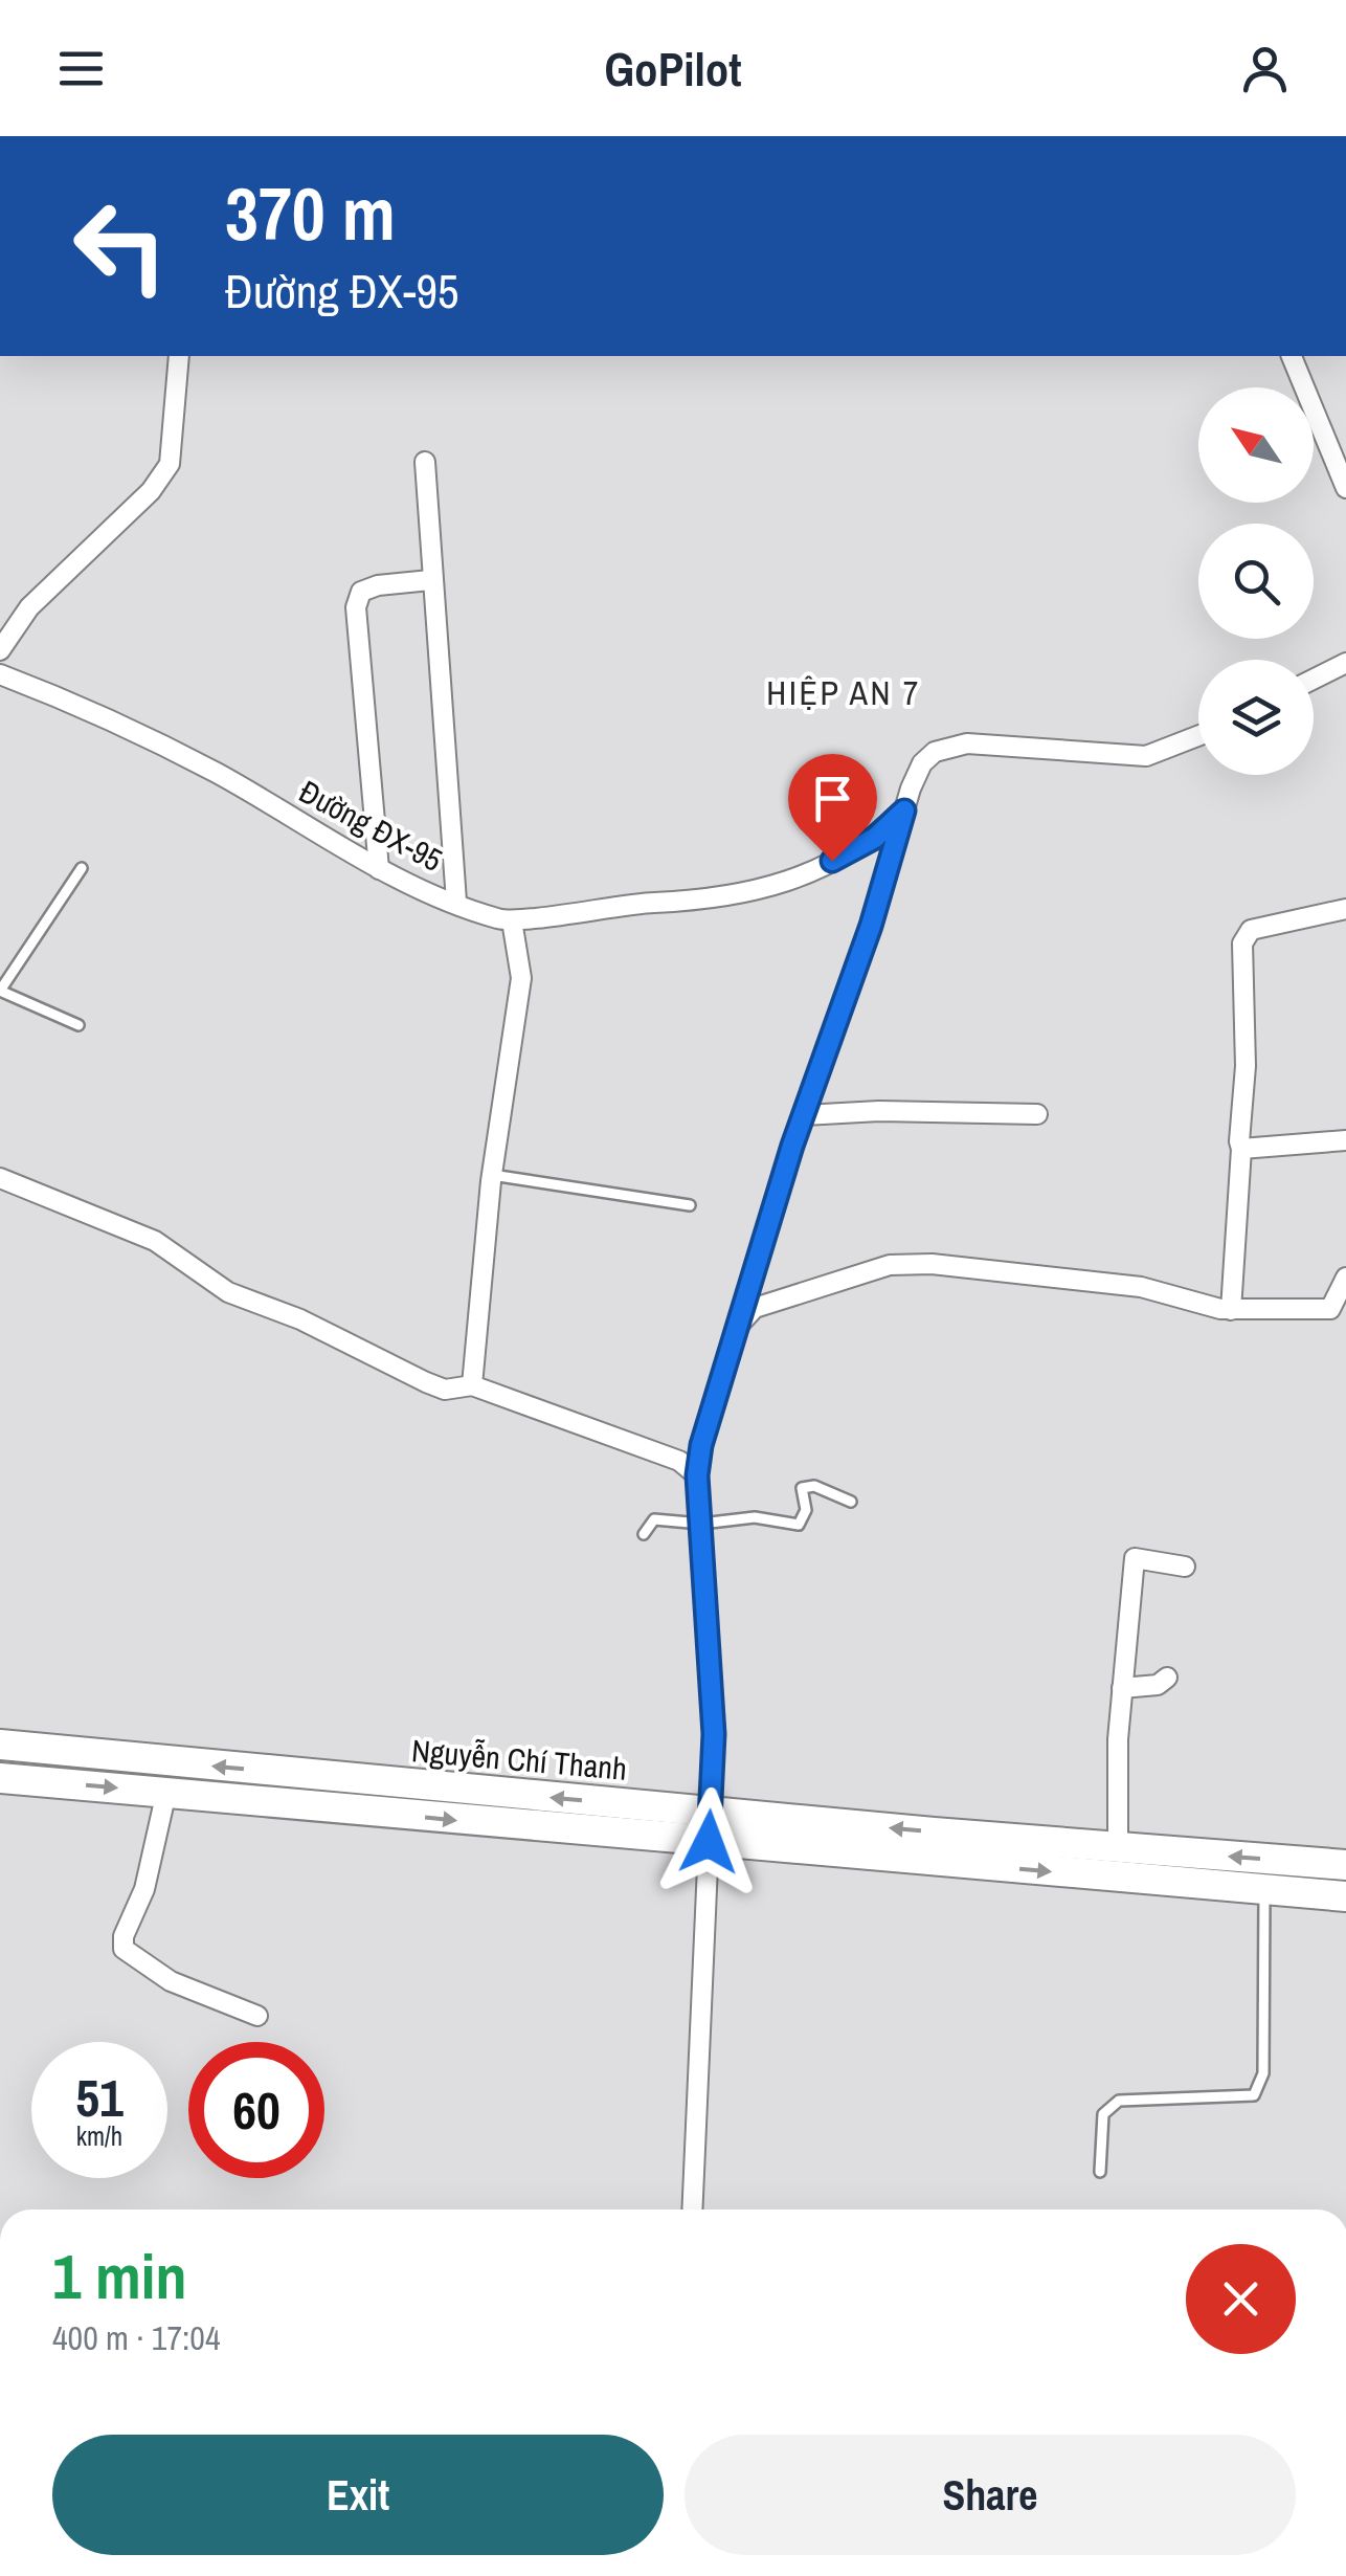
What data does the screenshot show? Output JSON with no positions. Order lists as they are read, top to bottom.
{
  "streets": {
    "main road": ["Nguyễn Chí Thanh"],
    "street": ["Đường ĐX-95"]
  },
  "crossings": [
    ["Đường ĐX-95", "Nguyễn Chí Thanh"]
  ],
  "districts": ["HIỆP AN 7"],
  "north": "top left",
  "page": {
    "header": "GoPilot",
    "turn": ["370 m", "Đường ĐX-95"],
    "speed": "51 km/h",
    "limit": "60",
    "heading": ["1 min", "400 m · 17:04"],
    "buttons": ["Exit", "Share"]
  }
}
